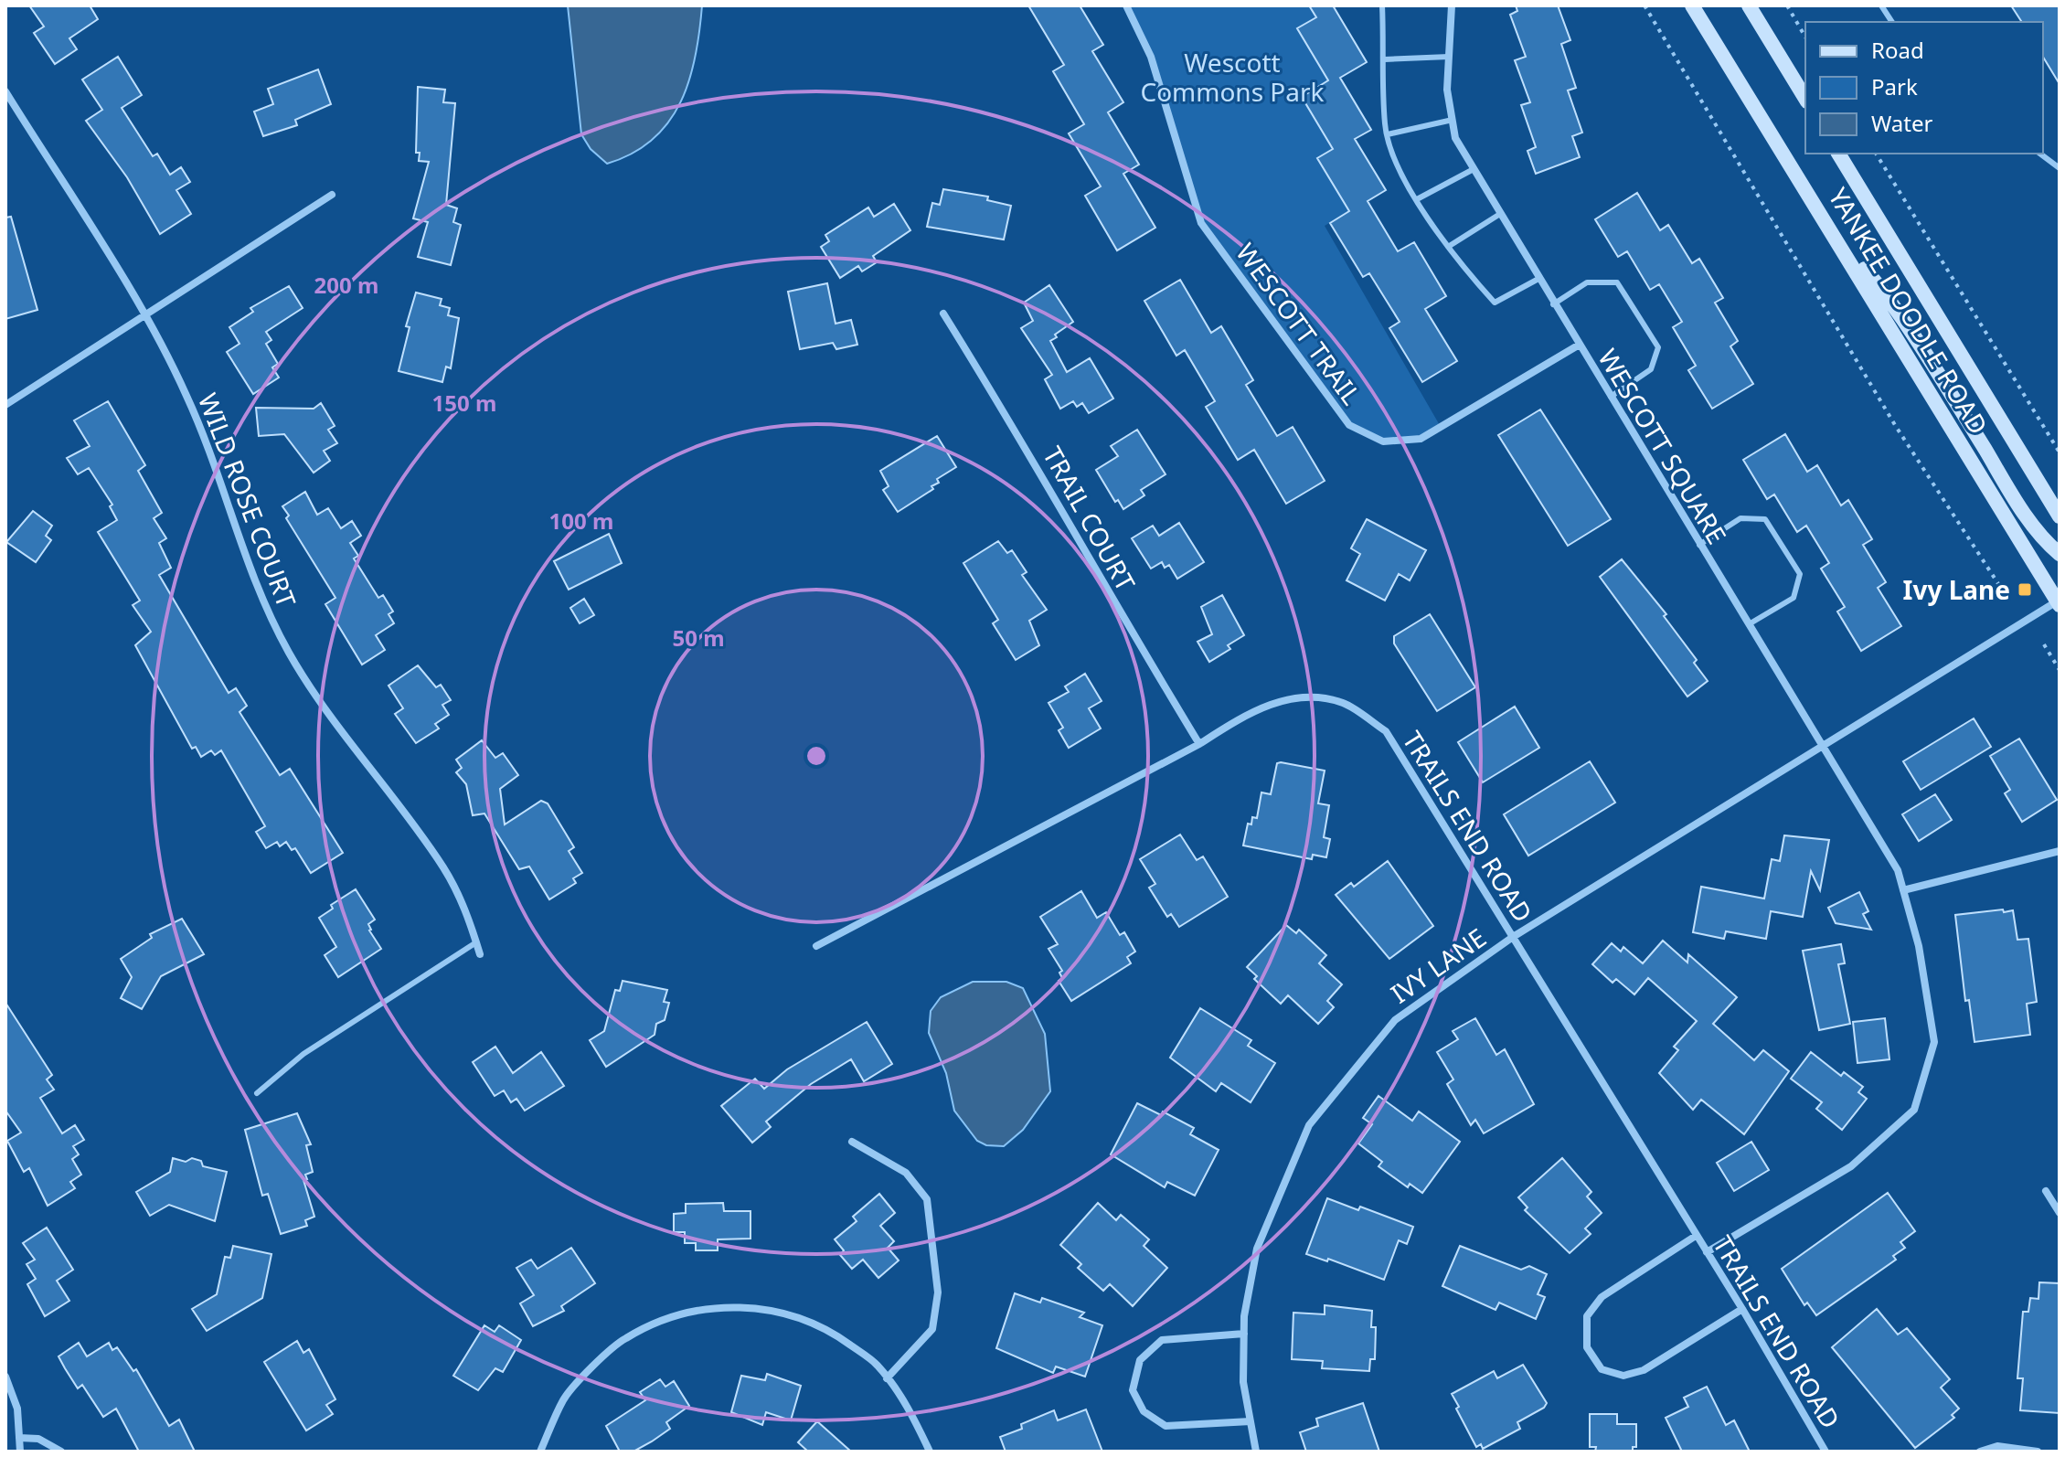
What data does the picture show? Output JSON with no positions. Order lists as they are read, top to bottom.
{
  "streets": {
    "main road": ["YANKEE DOODLE ROAD"],
    "street": [
      "WESCOTT TRAIL",
      "WESCOTT SQUARE",
      "WILD ROSE COURT",
      "TRAIL COURT",
      "TRAILS END ROAD",
      "IVY LANE"
    ]
  },
  "crossings": [
    ["YANKEE DOODLE ROAD", "IVY LANE"],
    ["WESCOTT TRAIL", "WESCOTT SQUARE"],
    ["WESCOTT SQUARE", "TRAILS END ROAD"],
    ["WESCOTT SQUARE", "IVY LANE"],
    ["TRAIL COURT", "TRAILS END ROAD"],
    ["TRAILS END ROAD", "IVY LANE"]
  ],
  "parks": ["Wescott Commons Park"],
  "places": {
    "transit": ["Ivy Lane"]
  },
  "legend": ["Road", "Park", "Water"],
  "rings": [
    "200 m",
    "150 m",
    "100 m",
    "50 m"
  ]
}
